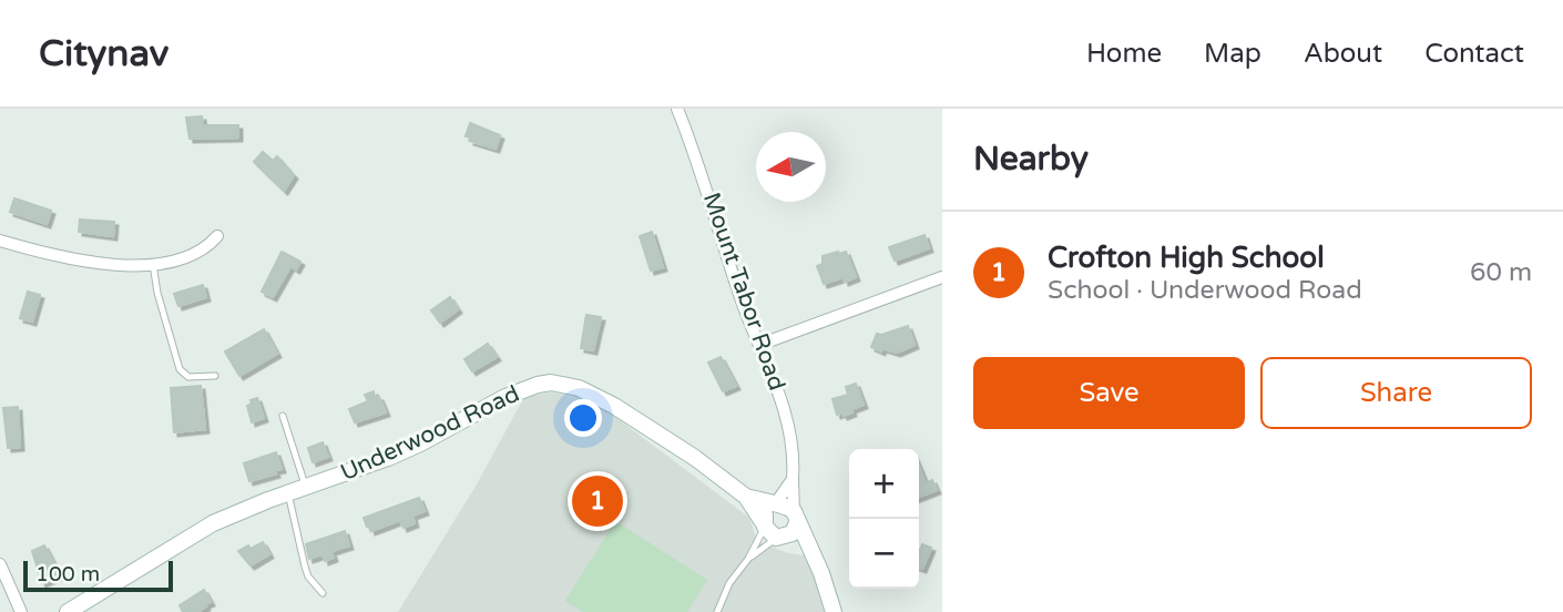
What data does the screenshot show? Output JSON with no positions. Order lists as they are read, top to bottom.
{
  "streets": {
    "street": ["Mount Tabor Road", "Underwood Road"]
  },
  "crossings": [
    ["Mount Tabor Road", "Underwood Road"]
  ],
  "scale_bar": "100 m",
  "north": "left",
  "page": {
    "header": "Citynav",
    "nav": [
      "Home",
      "Map",
      "About",
      "Contact"
    ],
    "heading": "Nearby",
    "list": [
      {
        "mark": "1",
        "name": "Crofton High School",
        "note": "School · Underwood Road",
        "value": "60 m"
      }
    ],
    "buttons": ["Save", "Share"],
    "map_buttons": ["+", "−"],
    "pins": "1",
    "scale": "100 m"
  }
}
